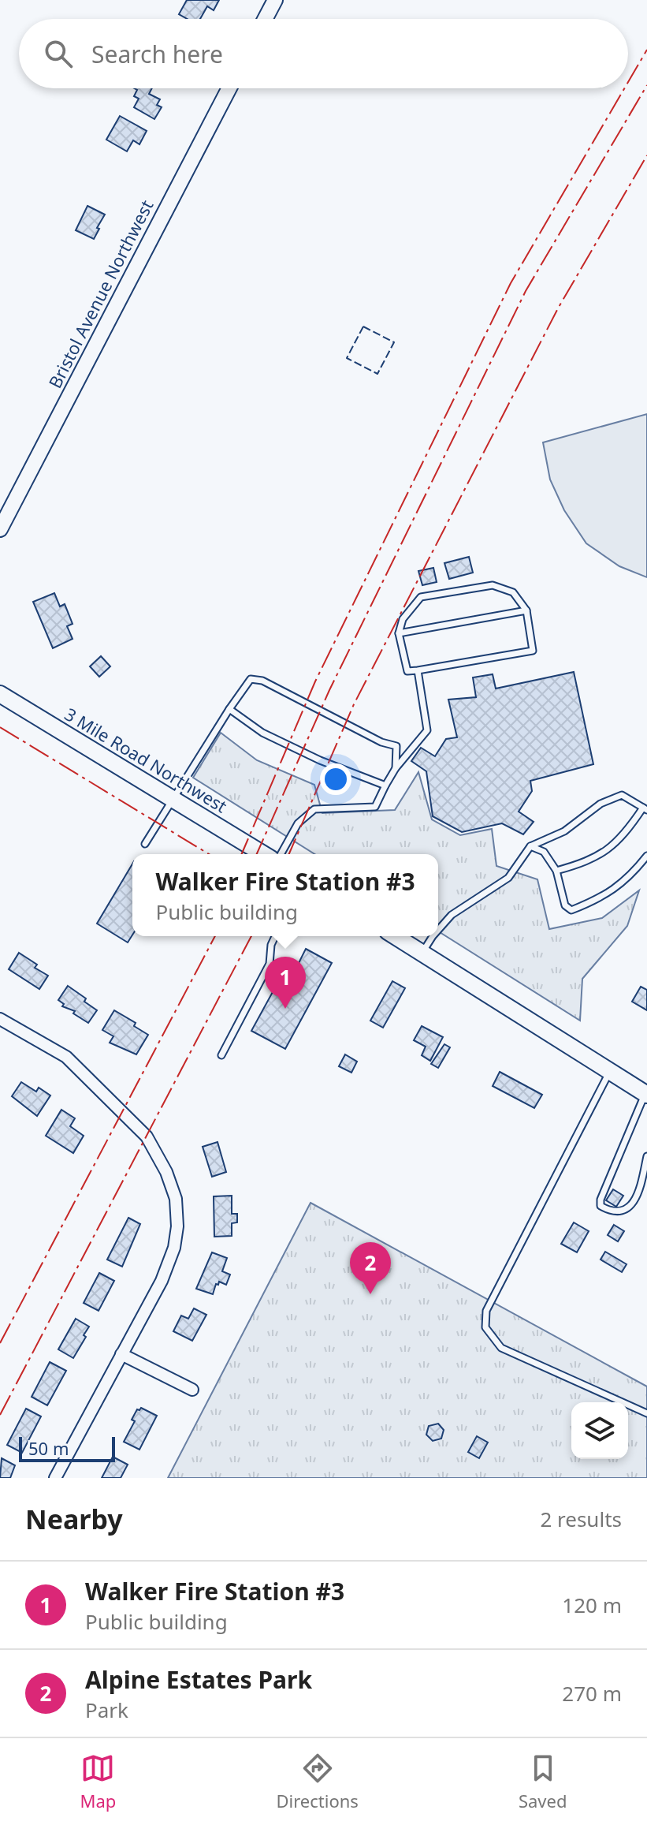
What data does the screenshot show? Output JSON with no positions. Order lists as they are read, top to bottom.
{
  "streets": {
    "main road": ["3 Mile Road Northwest"],
    "street": ["Bristol Avenue Northwest"]
  },
  "scale_bar": "50 m",
  "page": {
    "search": "Search here",
    "popup": ["Walker Fire Station #3", "Public building"],
    "pins": ["1", "2"],
    "scale": "50 m",
    "heading": ["Nearby", "2 results"],
    "list": [
      {
        "mark": "1",
        "name": "Walker Fire Station #3",
        "note": "Public building",
        "value": "120 m"
      },
      {
        "mark": "2",
        "name": "Alpine Estates Park",
        "note": "Park",
        "value": "270 m"
      }
    ],
    "nav": ["Map", "Directions", "Saved"]
  }
}
